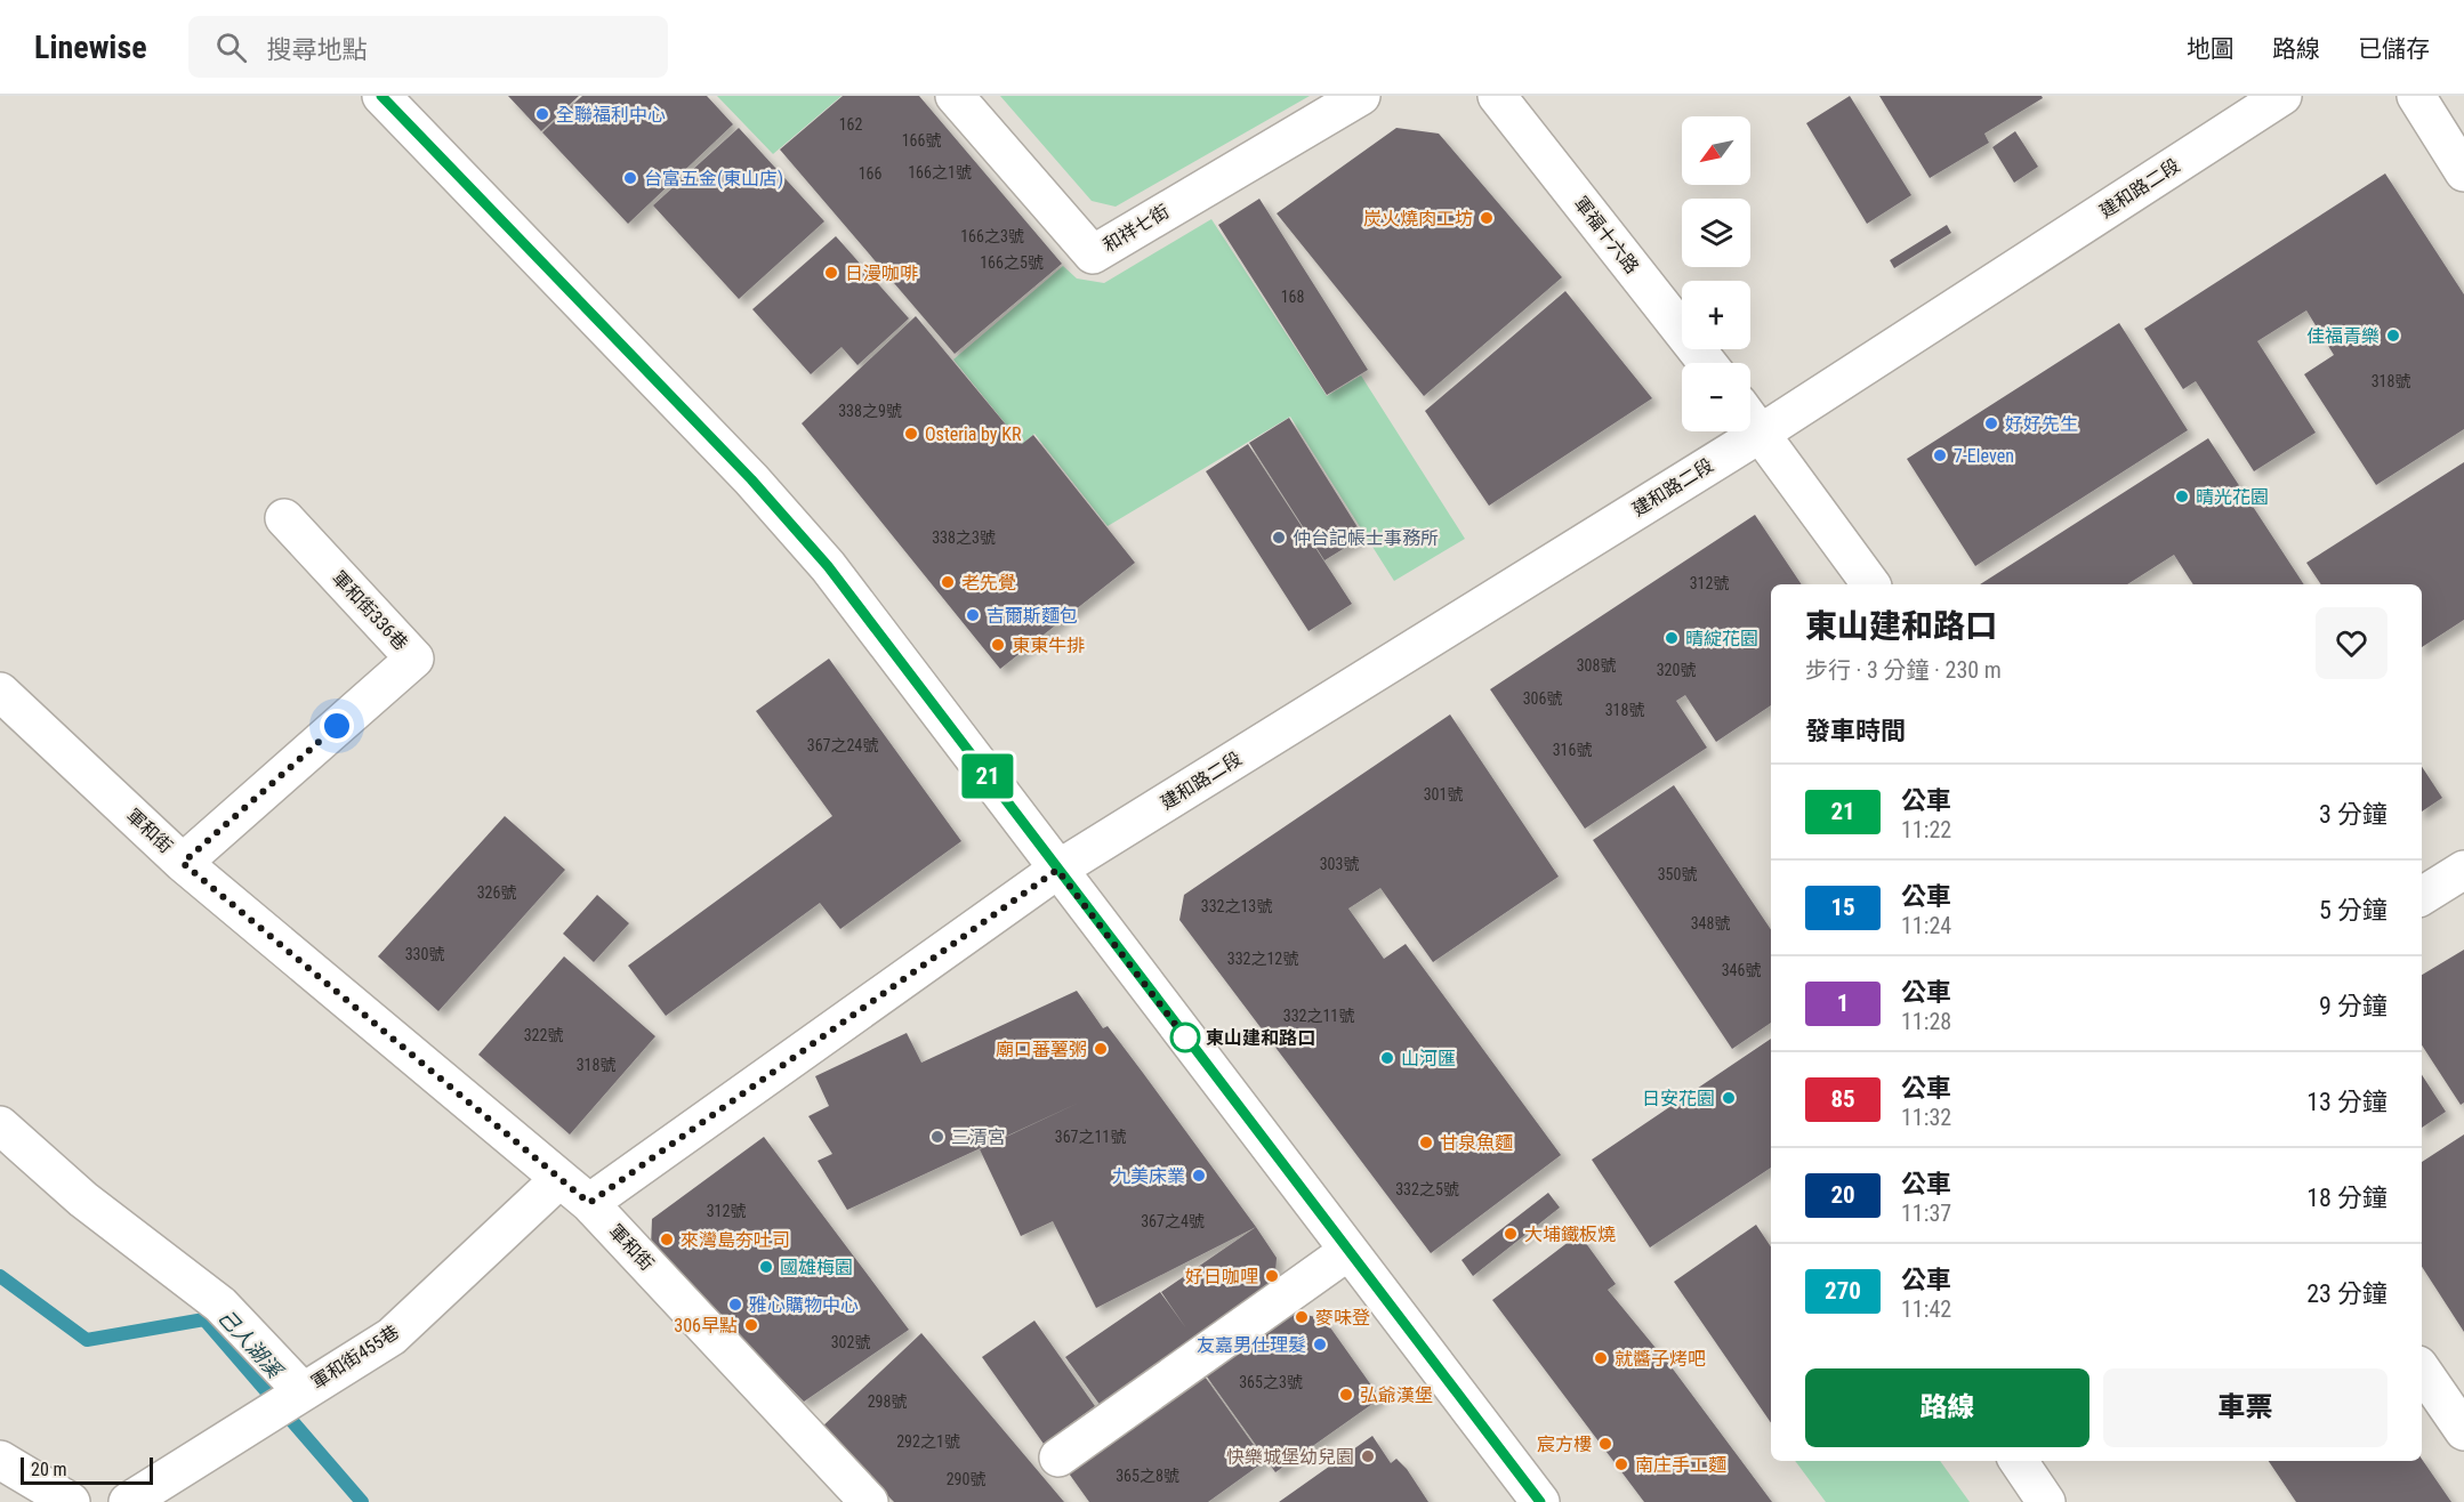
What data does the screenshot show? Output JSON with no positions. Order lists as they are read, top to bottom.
{
  "streets": {
    "street": [
      "建和路二段",
      "和祥七街",
      "軍福十六路",
      "軍和街336巷",
      "軍和街",
      "軍和街455巷"
    ]
  },
  "crossings": [
    ["建和路二段", "軍和街"],
    ["軍和街336巷", "軍和街"],
    ["軍和街", "軍和街455巷"]
  ],
  "water": ["己人湖溪"],
  "places": [
    "全聯福利中心",
    "台富五金(東山店)",
    "炭火燒肉工坊",
    "日漫咖啡",
    "佳福青樂",
    "好好先生",
    "Osteria by KR",
    "7-Eleven",
    "晴光花園",
    "仲台記帳士事務所",
    "老先覺",
    "吉爾斯麵包",
    "晴綻花園",
    "東東牛排",
    "東山建和路口",
    "廟口蕃薯粥",
    "山河匯",
    "日安花園",
    "三清宮",
    "甘泉魚麵",
    "九美床業",
    "大埔鐵板燒",
    "來灣島夯吐司",
    "國雄梅園",
    "好日咖哩",
    "雅心購物中心",
    "麥味登",
    "306早點",
    "友嘉男仕理髮",
    "就醬子烤吧",
    "弘爺漢堡",
    "宸方樓",
    "快樂城堡幼兒園",
    "南庄手工麵"
  ],
  "lines": ["bus line 21"],
  "house_numbers": [
    "162",
    "166號",
    "166之1號",
    "166",
    "166之3號",
    "166之5號",
    "168",
    "318號",
    "338之9號",
    "338之3號",
    "312號",
    "308號",
    "320號",
    "306號",
    "318號",
    "367之24號",
    "316號",
    "301號",
    "303號",
    "350號",
    "326號",
    "332之13號",
    "348號",
    "330號",
    "332之12號",
    "346號",
    "332之11號",
    "322號",
    "318號",
    "367之11號",
    "332之5號",
    "312號",
    "367之4號",
    "302號",
    "365之3號",
    "298號",
    "292之1號",
    "365之8號",
    "290號"
  ],
  "scale_bar": "20 m",
  "north": "bottom left",
  "page": {
    "header": "Linewise",
    "search": "搜尋地點",
    "nav": ["地圖", "路線", "已儲存"],
    "on_map": "21",
    "map_buttons": ["+", "−"],
    "heading": [
      ["東山建和路口", "步行 · 3 分鐘 · 230 m"],
      "發車時間"
    ],
    "list": [
      {
        "mark": "21",
        "name": "公車",
        "note": "11:22",
        "value": "3 分鐘"
      },
      {
        "mark": "15",
        "name": "公車",
        "note": "11:24",
        "value": "5 分鐘"
      },
      {
        "mark": "1",
        "name": "公車",
        "note": "11:28",
        "value": "9 分鐘"
      },
      {
        "mark": "85",
        "name": "公車",
        "note": "11:32",
        "value": "13 分鐘"
      },
      {
        "mark": "20",
        "name": "公車",
        "note": "11:37",
        "value": "18 分鐘"
      },
      {
        "mark": "270",
        "name": "公車",
        "note": "11:42",
        "value": "23 分鐘"
      }
    ],
    "buttons": ["路線", "車票"],
    "scale": "20 m"
  }
}
